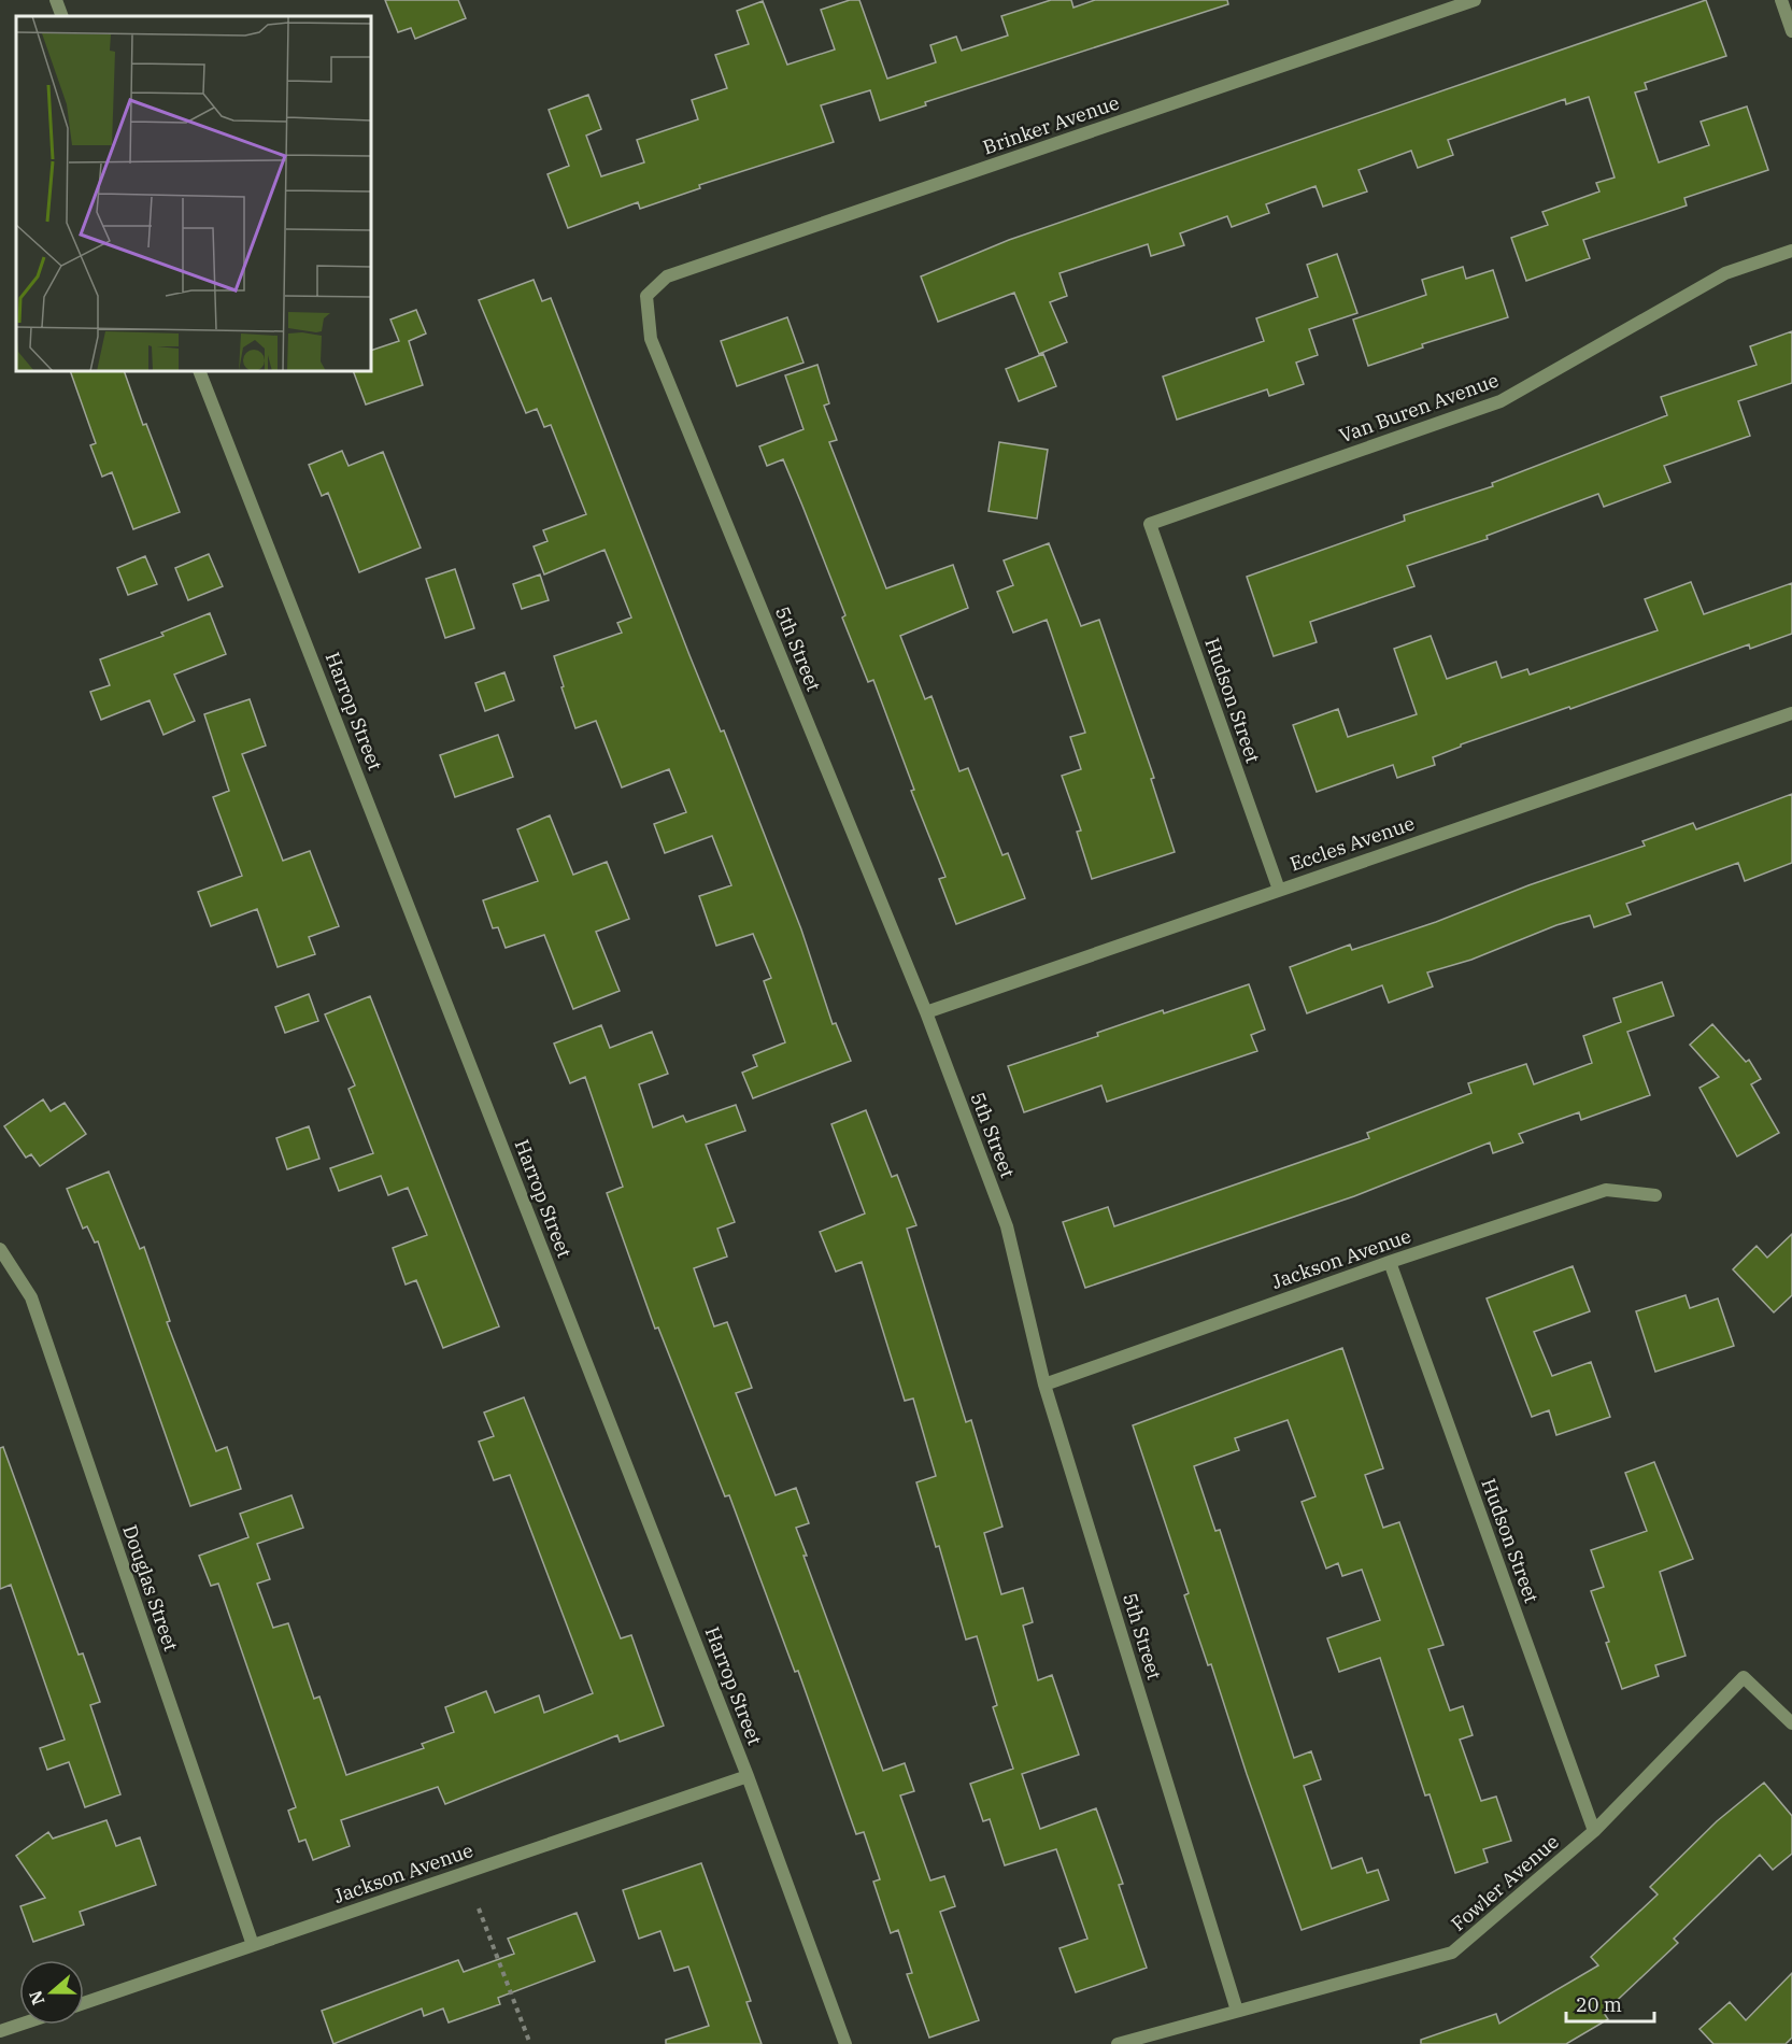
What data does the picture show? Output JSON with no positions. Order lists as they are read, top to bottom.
{
  "streets": {
    "street": [
      "Brinker Avenue",
      "Van Buren Avenue",
      "5th Street",
      "Hudson Street",
      "Harrop Street",
      "Eccles Avenue",
      "Jackson Avenue",
      "Douglas Street",
      "Fowler Avenue"
    ]
  },
  "crossings": [
    ["Brinker Avenue", "5th Street"],
    ["Van Buren Avenue", "Hudson Street"],
    ["5th Street", "Eccles Avenue"],
    ["5th Street", "Jackson Avenue"],
    ["5th Street", "Fowler Avenue"],
    ["Hudson Street", "Eccles Avenue"],
    ["Hudson Street", "Jackson Avenue"],
    ["Hudson Street", "Fowler Avenue"],
    ["Harrop Street", "Jackson Avenue"],
    ["Jackson Avenue", "Douglas Street"]
  ],
  "scale_bar": "20 m",
  "north": "left"
}
